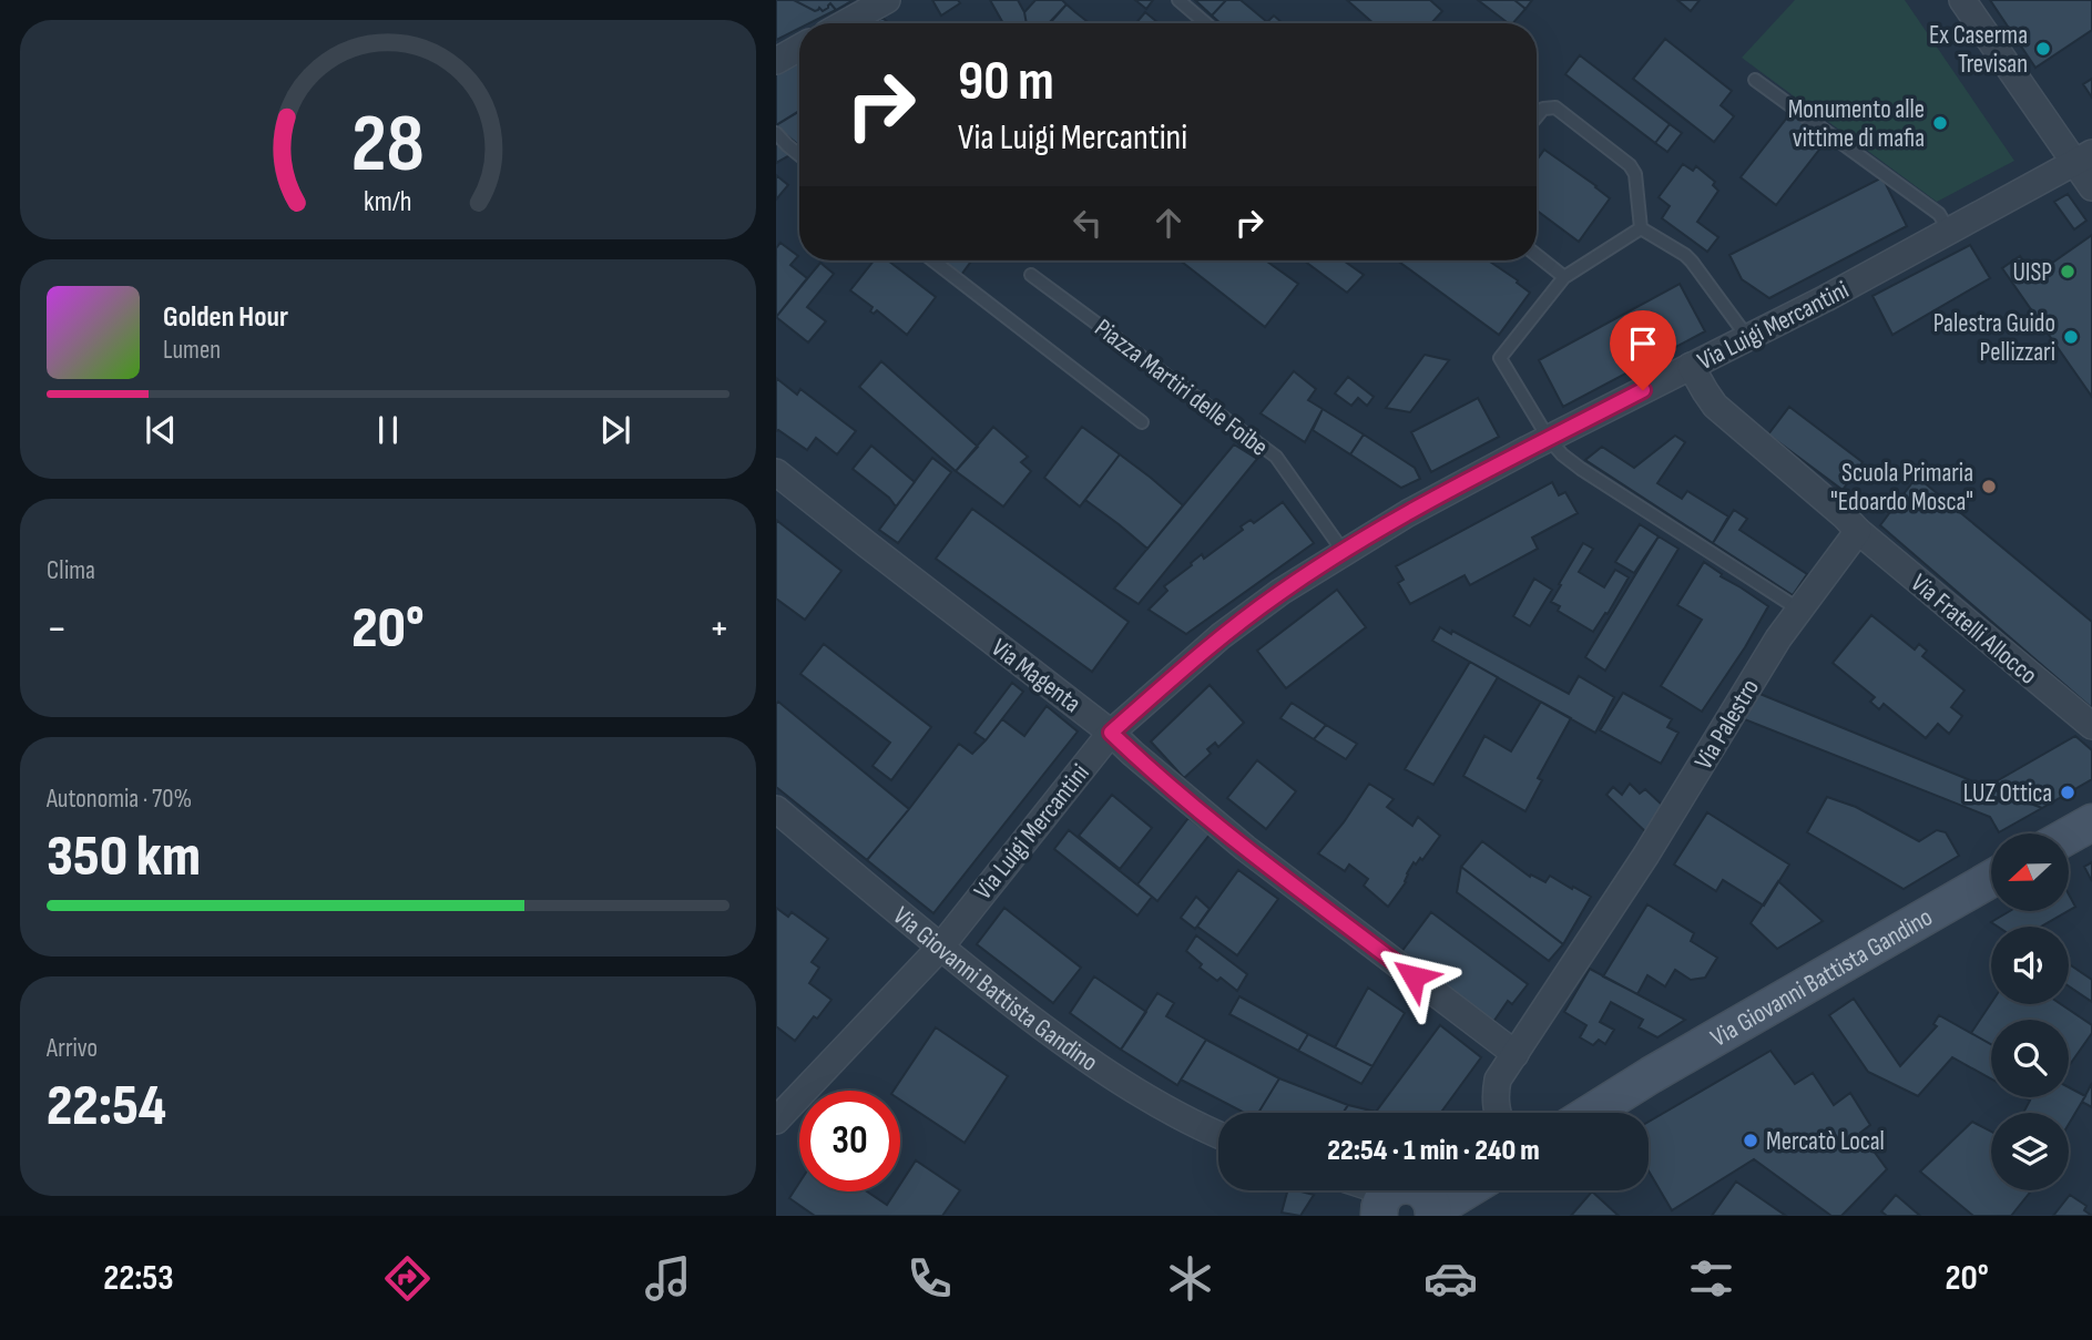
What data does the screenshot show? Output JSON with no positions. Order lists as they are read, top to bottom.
{
  "streets": {
    "main road": ["Via Giovanni Battista Gandino"],
    "street": [
      "Via Luigi Mercantini",
      "Via Fratelli Allocco",
      "Via Magenta",
      "Via Palestro"
    ],
    "lane": ["Piazza Martiri delle Foibe"]
  },
  "crossings": [
    ["Via Luigi Mercantini", "Piazza Martiri delle Foibe"],
    ["Via Luigi Mercantini", "Via Magenta"],
    ["Via Luigi Mercantini", "Via Giovanni Battista Gandino"],
    ["Via Fratelli Allocco", "Via Palestro"],
    ["Via Magenta", "Via Palestro"]
  ],
  "places": [
    "Ex Caserma Trevisan",
    "Monumento alle vittime di mafia",
    "UISP",
    "Palestra Guido Pellizzari",
    "Scuola Primaria \"Edoardo Mosca\"",
    "LUZ Ottica",
    "Mercatò Local"
  ],
  "north": "left",
  "page": {
    "turn": ["90 m", "Via Luigi Mercantini"],
    "song": ["Golden Hour", "Lumen"],
    "tile": [
      "Clima",
      ["Autonomia · 70%", "350 km"],
      ["Arrivo", "22:54"]
    ],
    "heat": ["−", "20°", "+"],
    "limit": "30",
    "trip": "22:54 · 1 min · 240 m",
    "tabs": ["22:53", "20°"],
    "gauge": ["28", "km/h"]
  }
}
